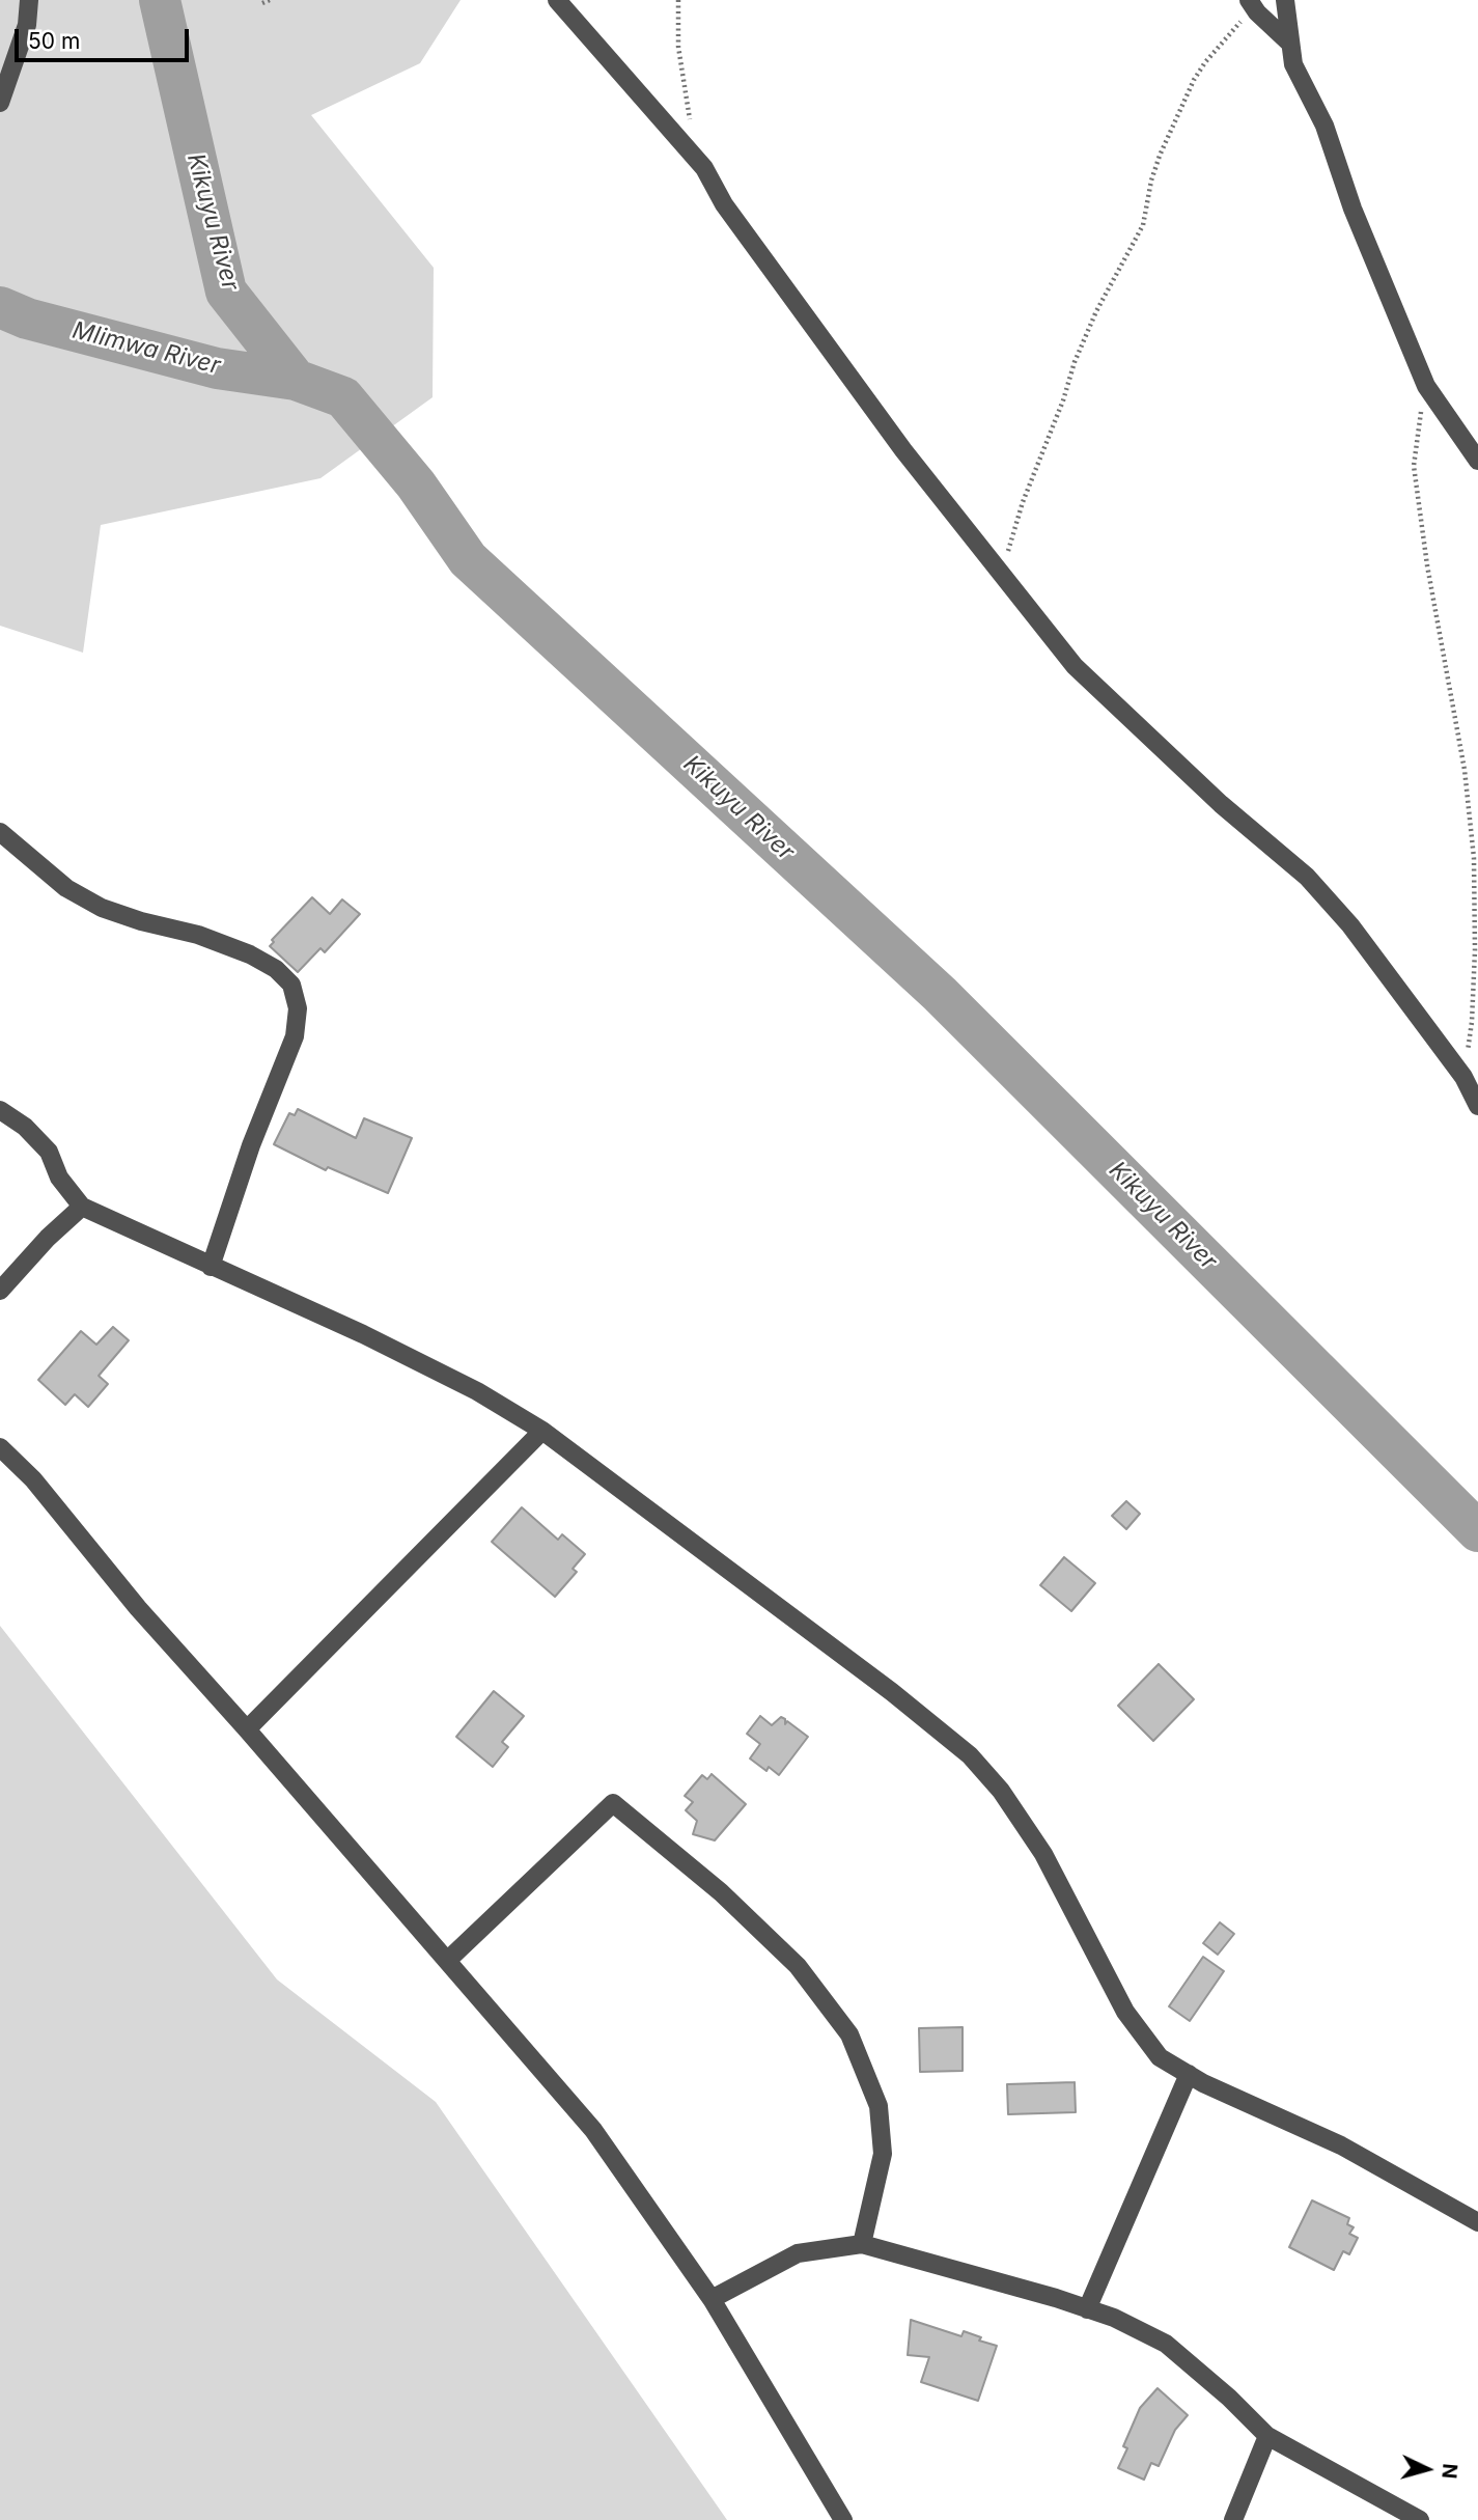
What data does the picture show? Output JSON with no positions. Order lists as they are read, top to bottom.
{
  "water": ["Kikuyu River", "Mlimwa River"],
  "scale_bar": "50 m",
  "north": "right"
}
